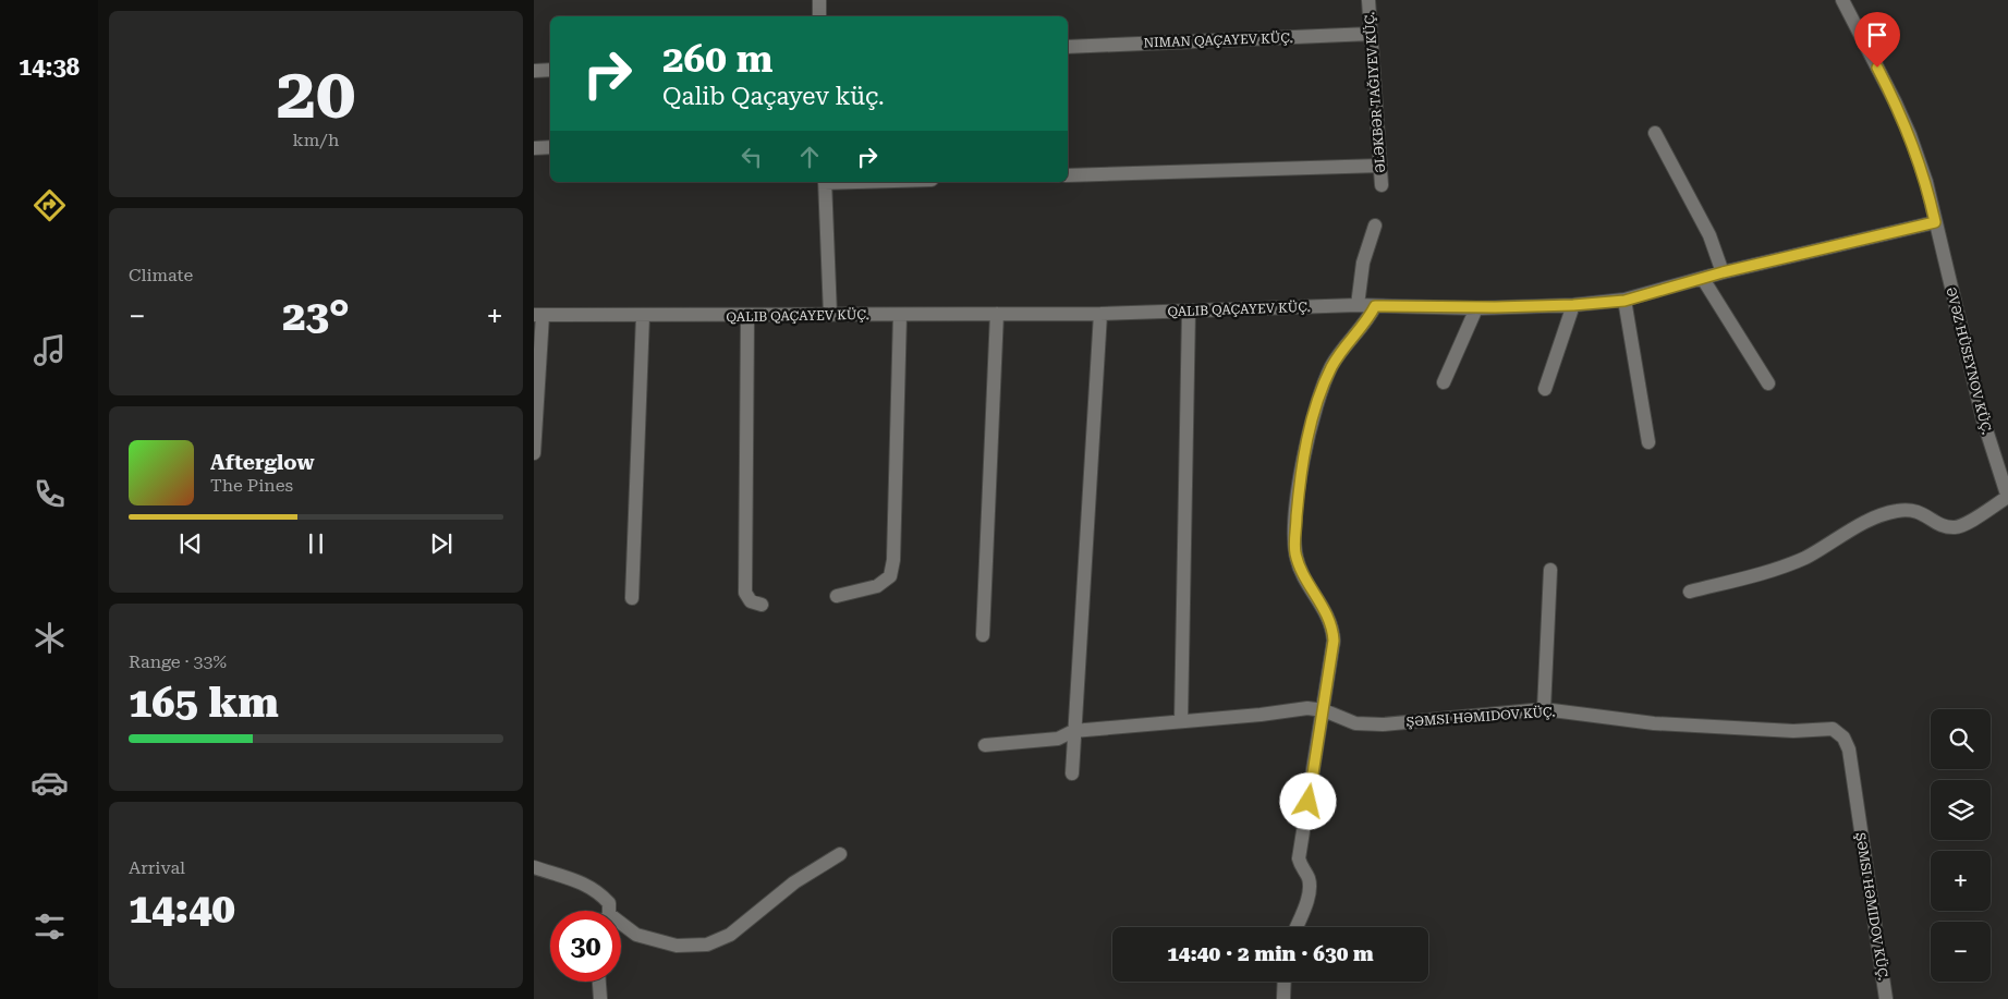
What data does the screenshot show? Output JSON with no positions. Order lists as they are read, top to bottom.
{
  "streets": {
    "street": [
      "NIMAN QAÇAYEV KÜÇ.",
      "QALIB QAÇAYEV KÜÇ.",
      "ƏVƏZ HÜSEYNOV KÜÇ.",
      "ŞƏMSI HƏMIDOV KÜÇ."
    ]
  },
  "crossings": [
    ["QALIB QAÇAYEV KÜÇ.", "ƏVƏZ HÜSEYNOV KÜÇ."]
  ],
  "page": {
    "tabs": "14:38",
    "tile": [
      ["20", "km/h"],
      "Climate",
      ["Range · 33%", "165 km"],
      ["Arrival", "14:40"]
    ],
    "turn": ["260 m", "Qalib Qaçayev küç."],
    "heat": ["−", "23°", "+"],
    "song": ["Afterglow", "The Pines"],
    "map_buttons": ["+", "−"],
    "limit": "30",
    "trip": "14:40 · 2 min · 630 m"
  }
}
